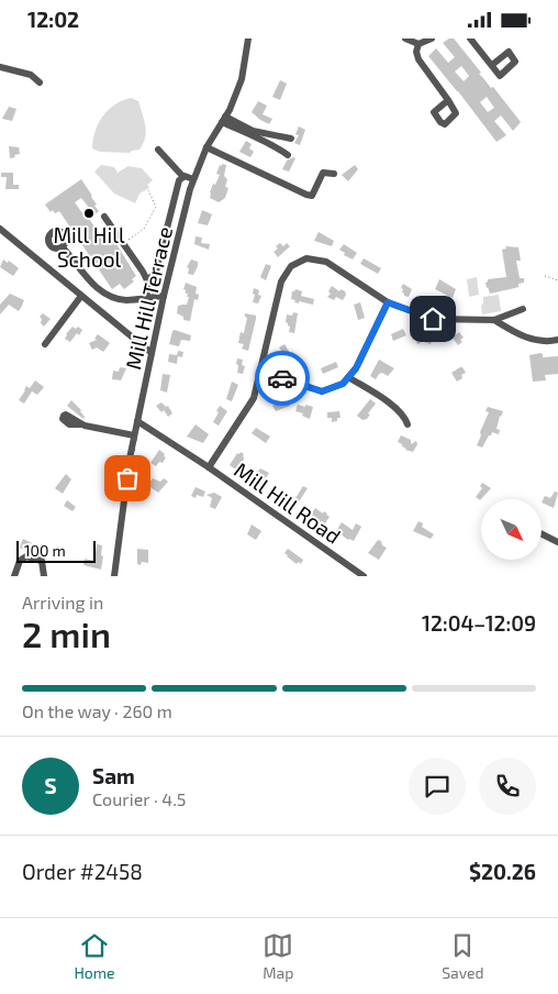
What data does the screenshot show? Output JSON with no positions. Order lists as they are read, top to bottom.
{
  "streets": {
    "street": ["Mill Hill Terrace", "Mill Hill Road"]
  },
  "crossings": [
    ["Mill Hill Terrace", "Mill Hill Road"]
  ],
  "places": ["Mill Hill School"],
  "scale_bar": "100 m",
  "north": "bottom right",
  "page": {
    "status": "12:02",
    "scale": "100 m",
    "heading": ["2 min", "Arriving in", "12:04–12:09"],
    "panel": [
      "Sam",
      "Courier · 4.5",
      "Order #2458",
      "$20.26"
    ],
    "bar": "On the way · 260 m",
    "round": "S",
    "tabs": ["Home", "Map", "Saved"]
  }
}
